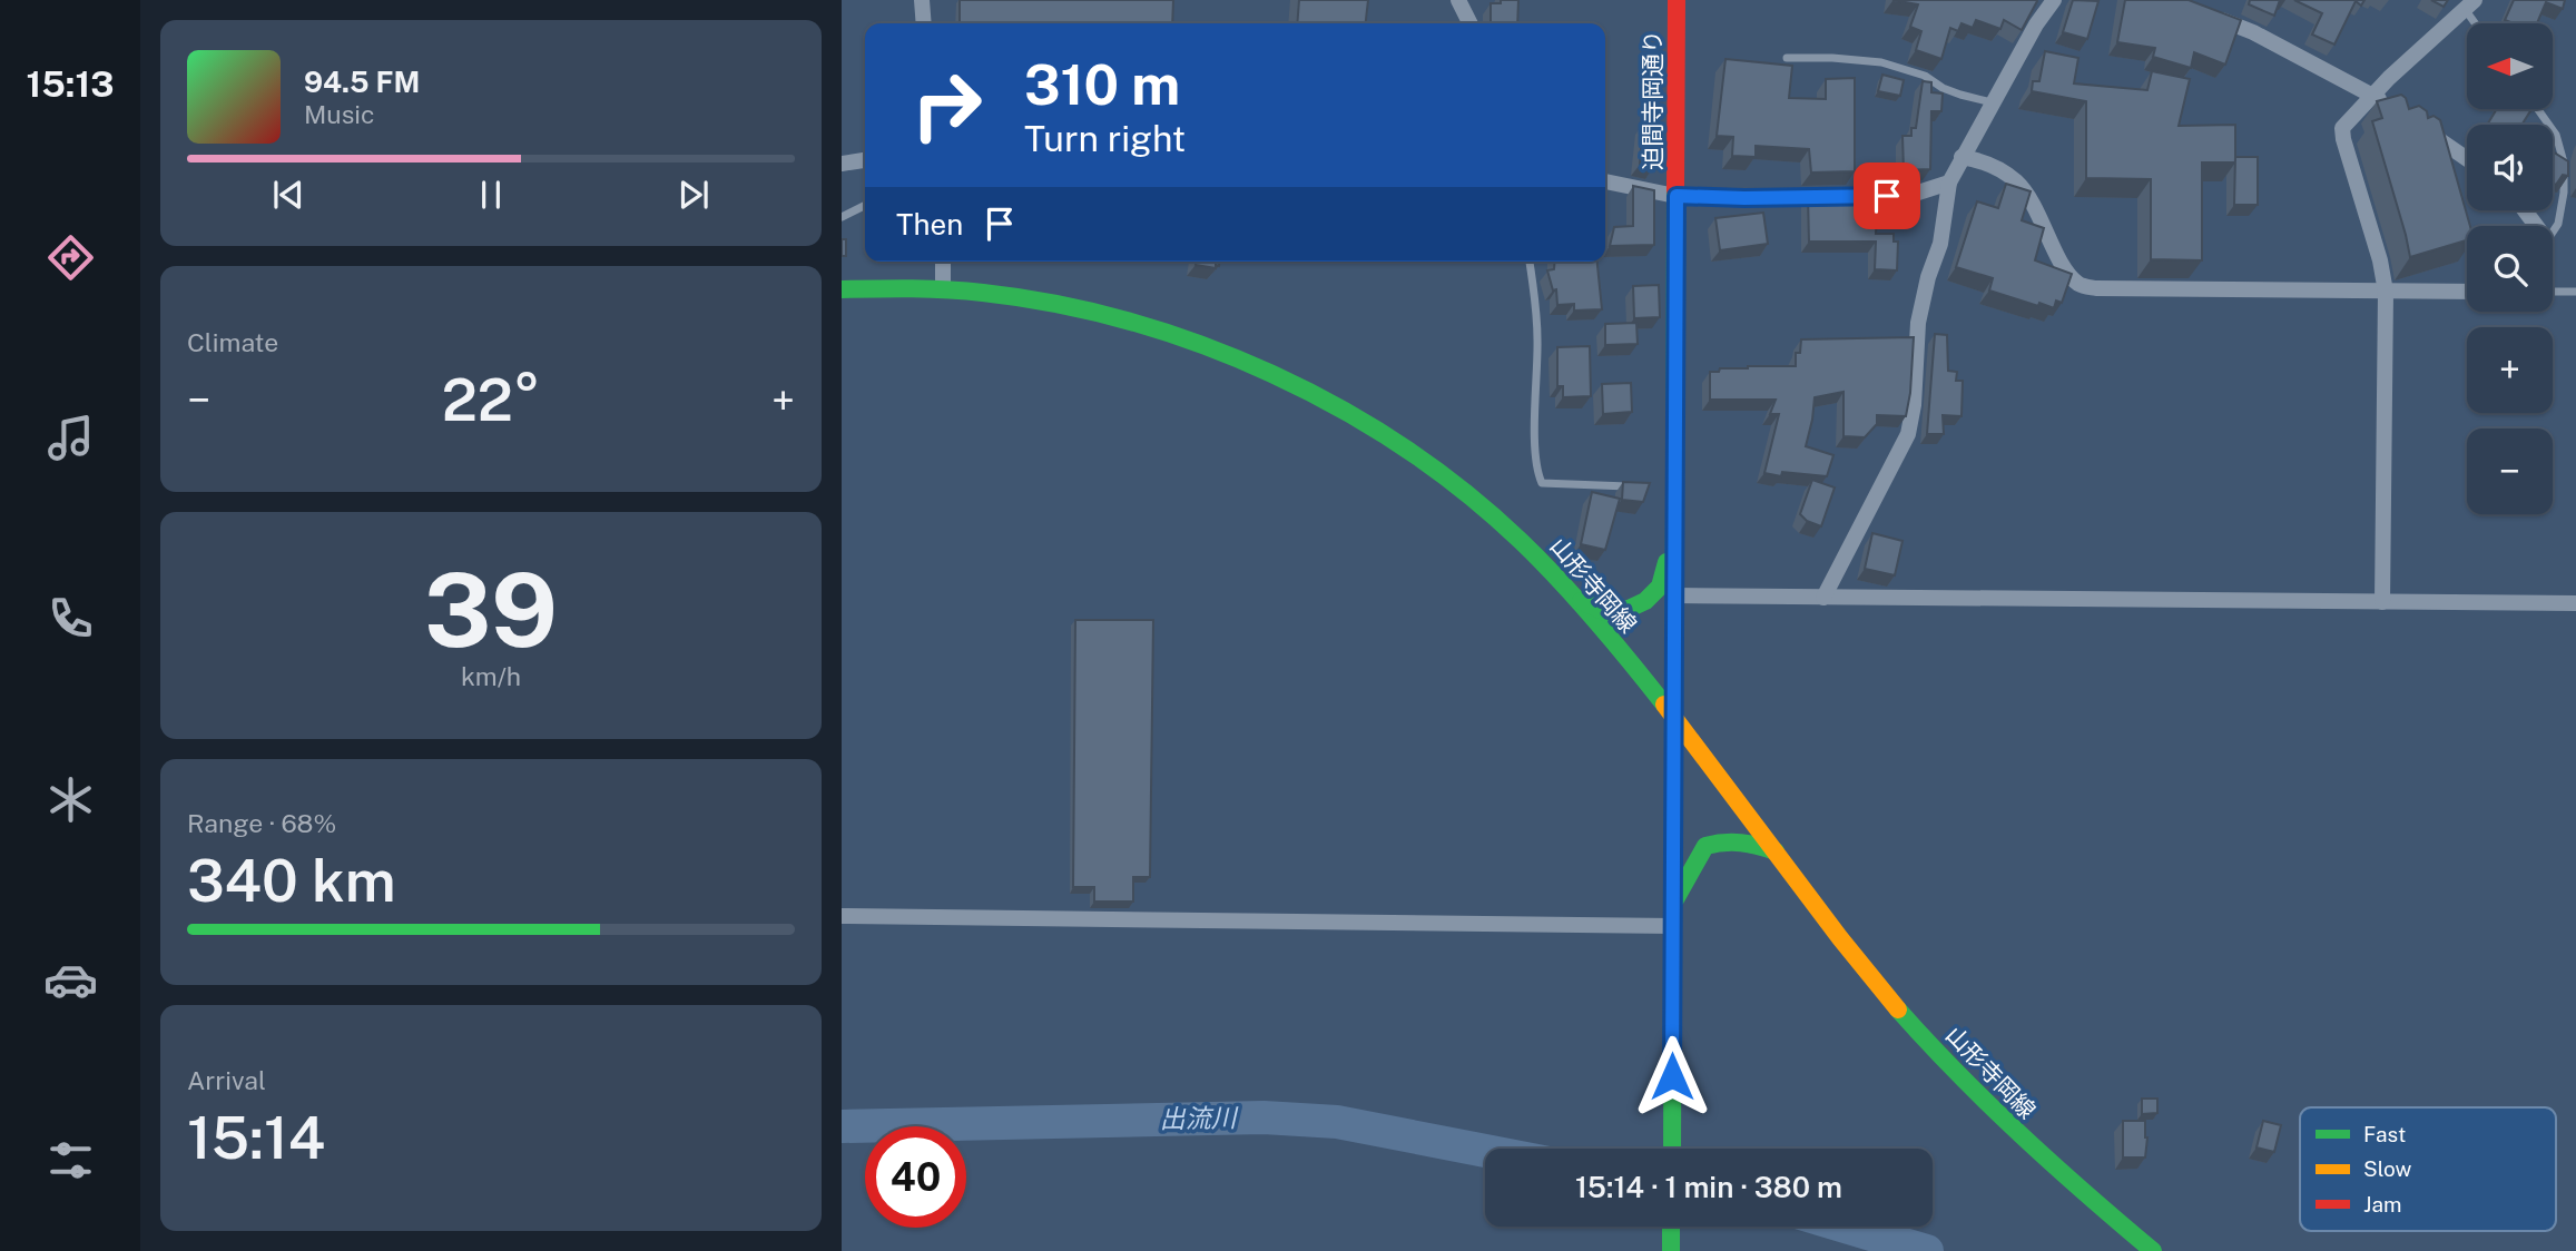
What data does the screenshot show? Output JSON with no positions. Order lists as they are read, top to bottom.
{
  "streets": {
    "main road": ["迫間寺岡通り", "山形寺岡線"]
  },
  "crossings": [
    ["迫間寺岡通り", "山形寺岡線"]
  ],
  "water": ["出流川"],
  "legend": ["Fast", "Slow", "Jam"],
  "north": "left",
  "page": {
    "tabs": "15:13",
    "map_buttons": ["+", "−"],
    "turn": ["310 m", "Turn right"],
    "song": ["94.5 FM", "Music"],
    "then": "Then",
    "tile": [
      "Climate",
      ["39", "km/h"],
      ["Range · 68%", "340 km"],
      ["Arrival", "15:14"]
    ],
    "heat": ["−", "22°", "+"],
    "limit": "40",
    "trip": "15:14 · 1 min · 380 m"
  }
}
